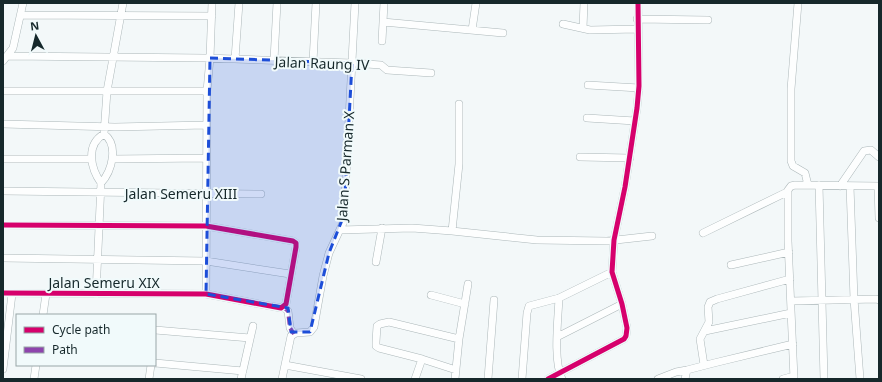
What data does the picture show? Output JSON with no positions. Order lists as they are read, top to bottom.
{
  "streets": {
    "street": [
      "Jalan Raung IV",
      "Jalan S Parman X",
      "Jalan Semeru XIII",
      "Jalan Semeru XIX"
    ]
  },
  "crossings": [
    ["Jalan Raung IV", "Jalan S Parman X"]
  ],
  "legend": ["Cycle path", "Path"],
  "north": "top"
}
